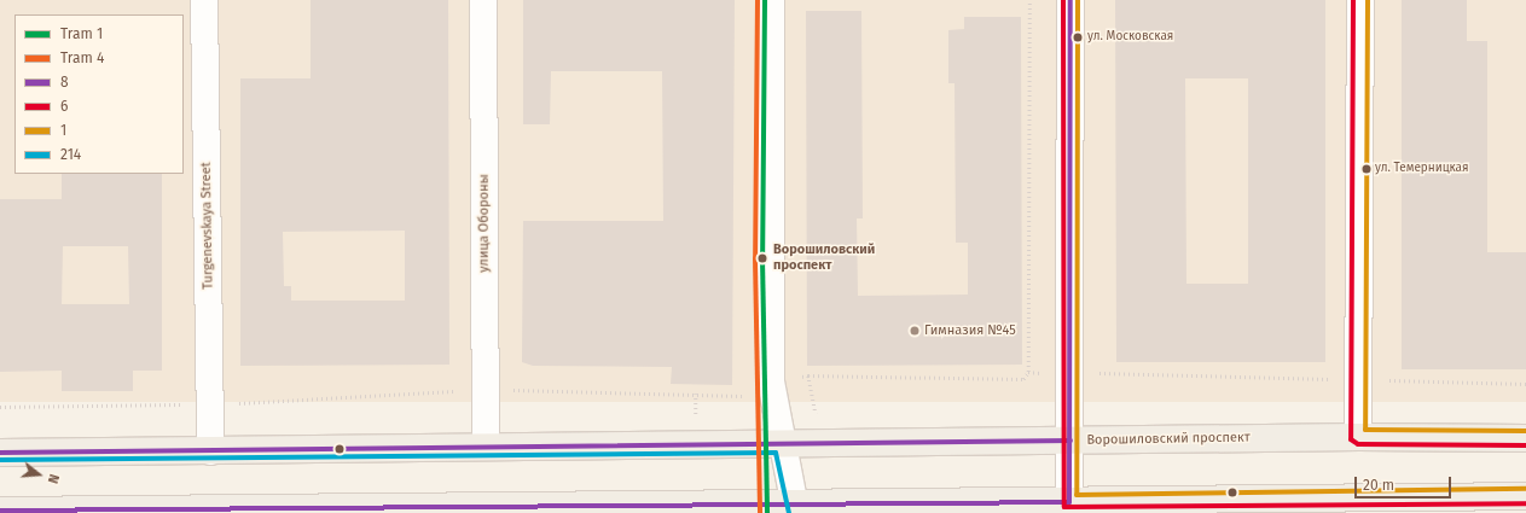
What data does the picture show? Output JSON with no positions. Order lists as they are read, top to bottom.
{
  "streets": {
    "main road": ["Ворошиловский проспект"],
    "street": ["улица Обороны", "Turgenevskaya Street"]
  },
  "crossings": [
    ["улица Обороны", "Ворошиловский проспект"],
    ["Turgenevskaya Street", "Ворошиловский проспект"]
  ],
  "places": [
    "ул. Московская",
    "ул. Темерницкая",
    "Ворошиловский проспект",
    "Гимназия №45"
  ],
  "lines": [
    "tram line 1",
    "tram line 4",
    "transit line 8",
    "transit line 6",
    "transit line 1",
    "transit line 214"
  ],
  "legend": [
    "Tram 1",
    "Tram 4",
    "8",
    "6",
    "1",
    "214"
  ],
  "scale_bar": "20 m",
  "north": "right"
}
